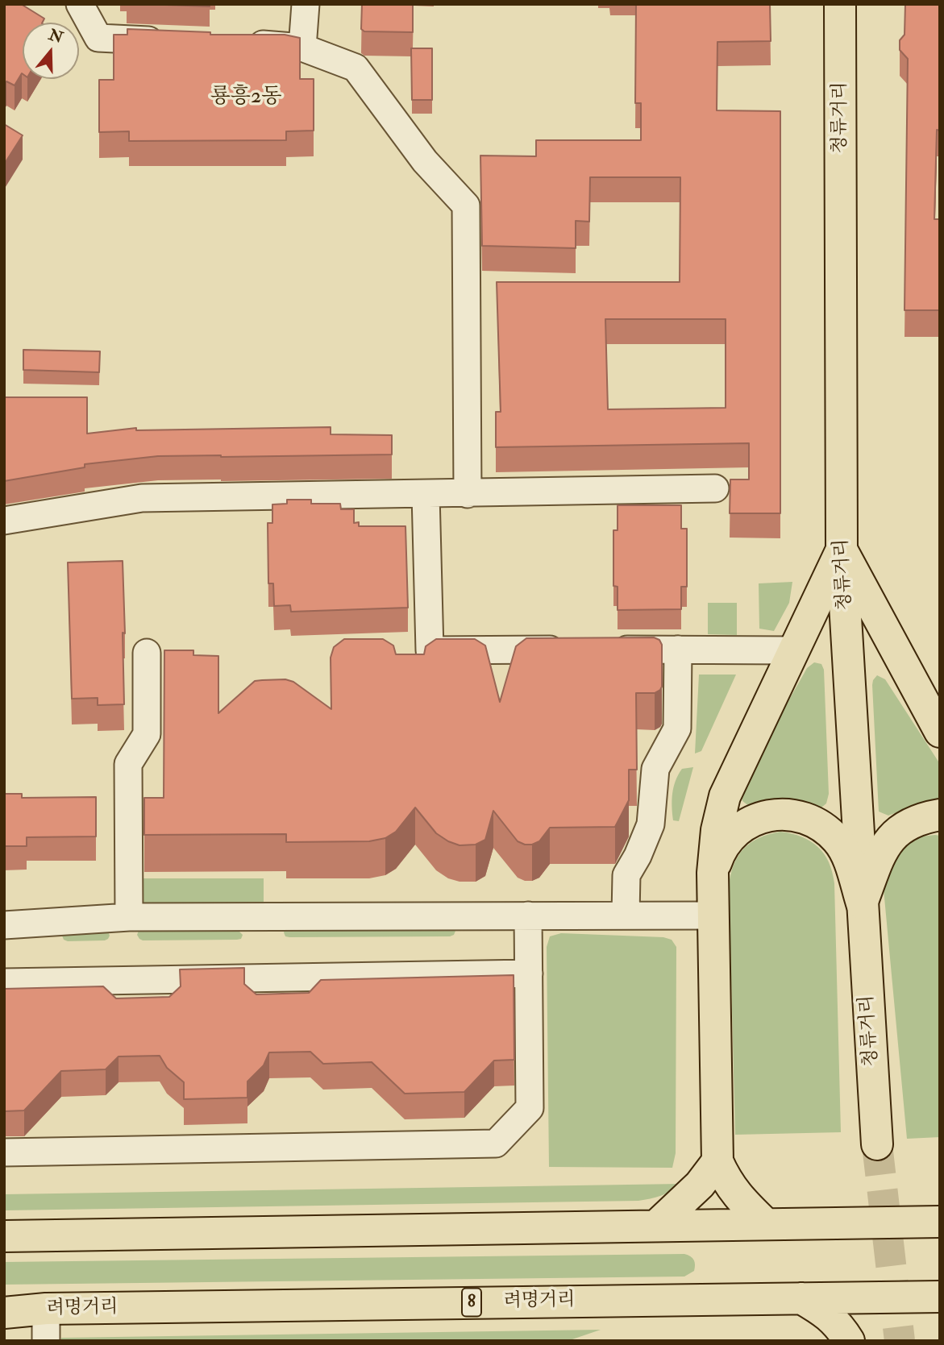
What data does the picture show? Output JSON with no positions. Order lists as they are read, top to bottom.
{
  "streets": {
    "main road": ["청류거리", "려명거리", "8"]
  },
  "districts": ["룡흥2동"],
  "north": "top"
}
